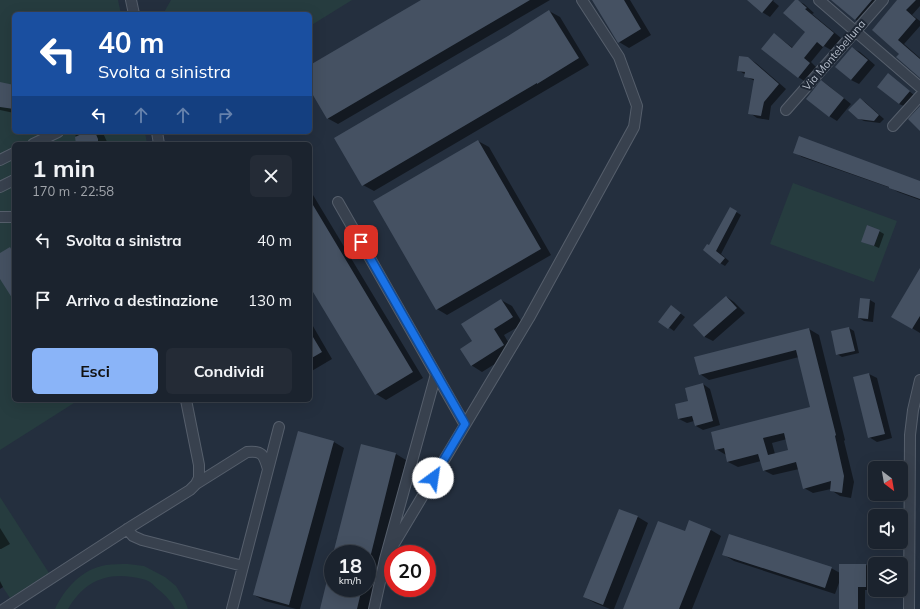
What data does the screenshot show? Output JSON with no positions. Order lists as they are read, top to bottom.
{
  "streets": {
    "street": ["Via Montebelluna"]
  },
  "north": "bottom right",
  "page": {
    "turn": ["40 m", "Svolta a sinistra"],
    "heading": ["1 min", "170 m · 22:58"],
    "list": [
      {
        "name": "Svolta a sinistra",
        "value": "40 m"
      },
      {
        "name": "Arrivo a destinazione",
        "value": "130 m"
      }
    ],
    "buttons": ["Esci", "Condividi"],
    "speed": "18 km/h",
    "limit": "20"
  }
}
